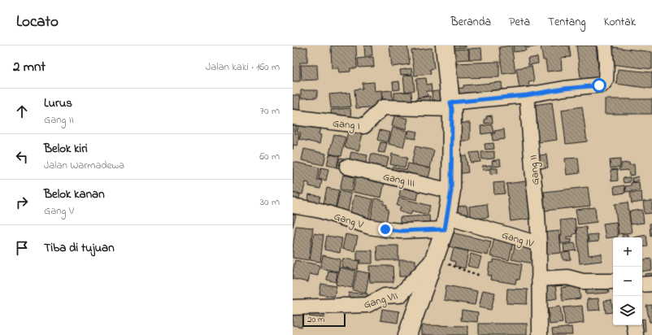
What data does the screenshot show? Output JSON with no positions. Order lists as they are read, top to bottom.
{
  "streets": {
    "street": [
      "Gang I",
      "Gang II",
      "Gang III",
      "Gang V",
      "Gang IV",
      "Gang VII"
    ]
  },
  "crossings": [
    ["Gang II", "Gang IV"],
    ["Gang V", "Gang IV"]
  ],
  "scale_bar": "20 m",
  "page": {
    "header": "Locato",
    "nav": [
      "Beranda",
      "Peta",
      "Tentang",
      "Kontak"
    ],
    "heading": ["2 mnt", "Jalan kaki · 160 m"],
    "list": [
      ["Lurus", "Gang II", "70 m"],
      ["Belok kiri", "Jalan Warmadewa", "60 m"],
      ["Belok kanan", "Gang V", "30 m"],
      "Tiba di tujuan"
    ],
    "map_buttons": ["+", "−"],
    "scale": "20 m"
  }
}
